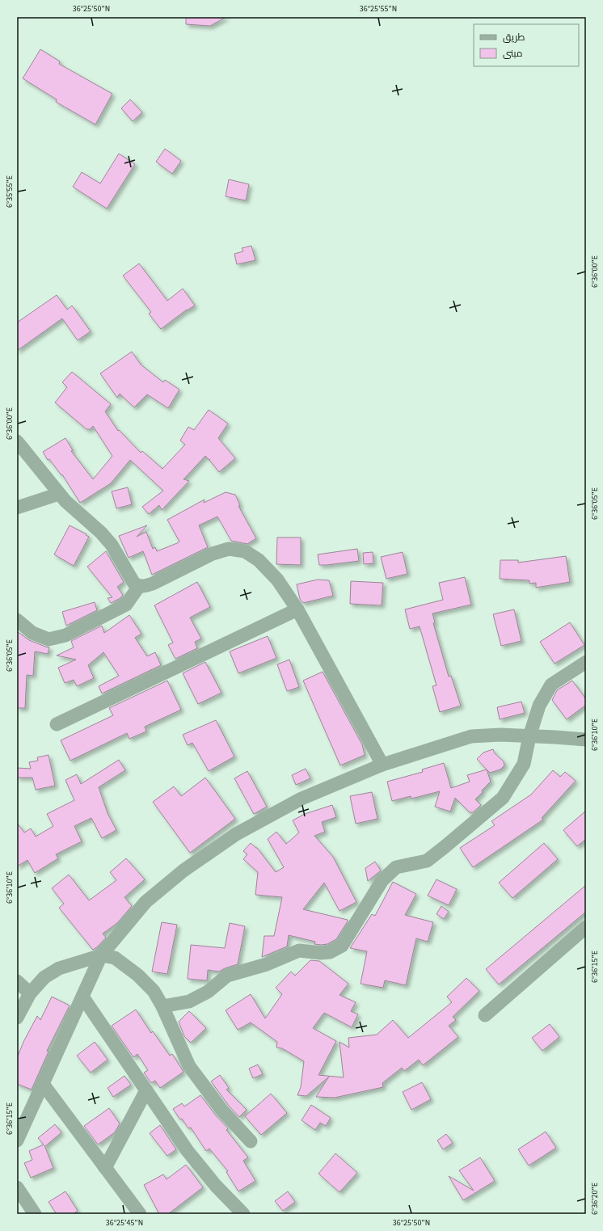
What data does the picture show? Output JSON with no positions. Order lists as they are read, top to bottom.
{
  "legend": ["طريق", "مبنى"],
  "coordinates": [
    "36°25'50\"N",
    "36°25'55\"N",
    "6°35'55\"E",
    "6°36'00\"E",
    "6°36'05\"E",
    "6°36'10\"E",
    "6°36'15\"E",
    "6°36'20\"E",
    "36°25'45\"N"
  ]
}
